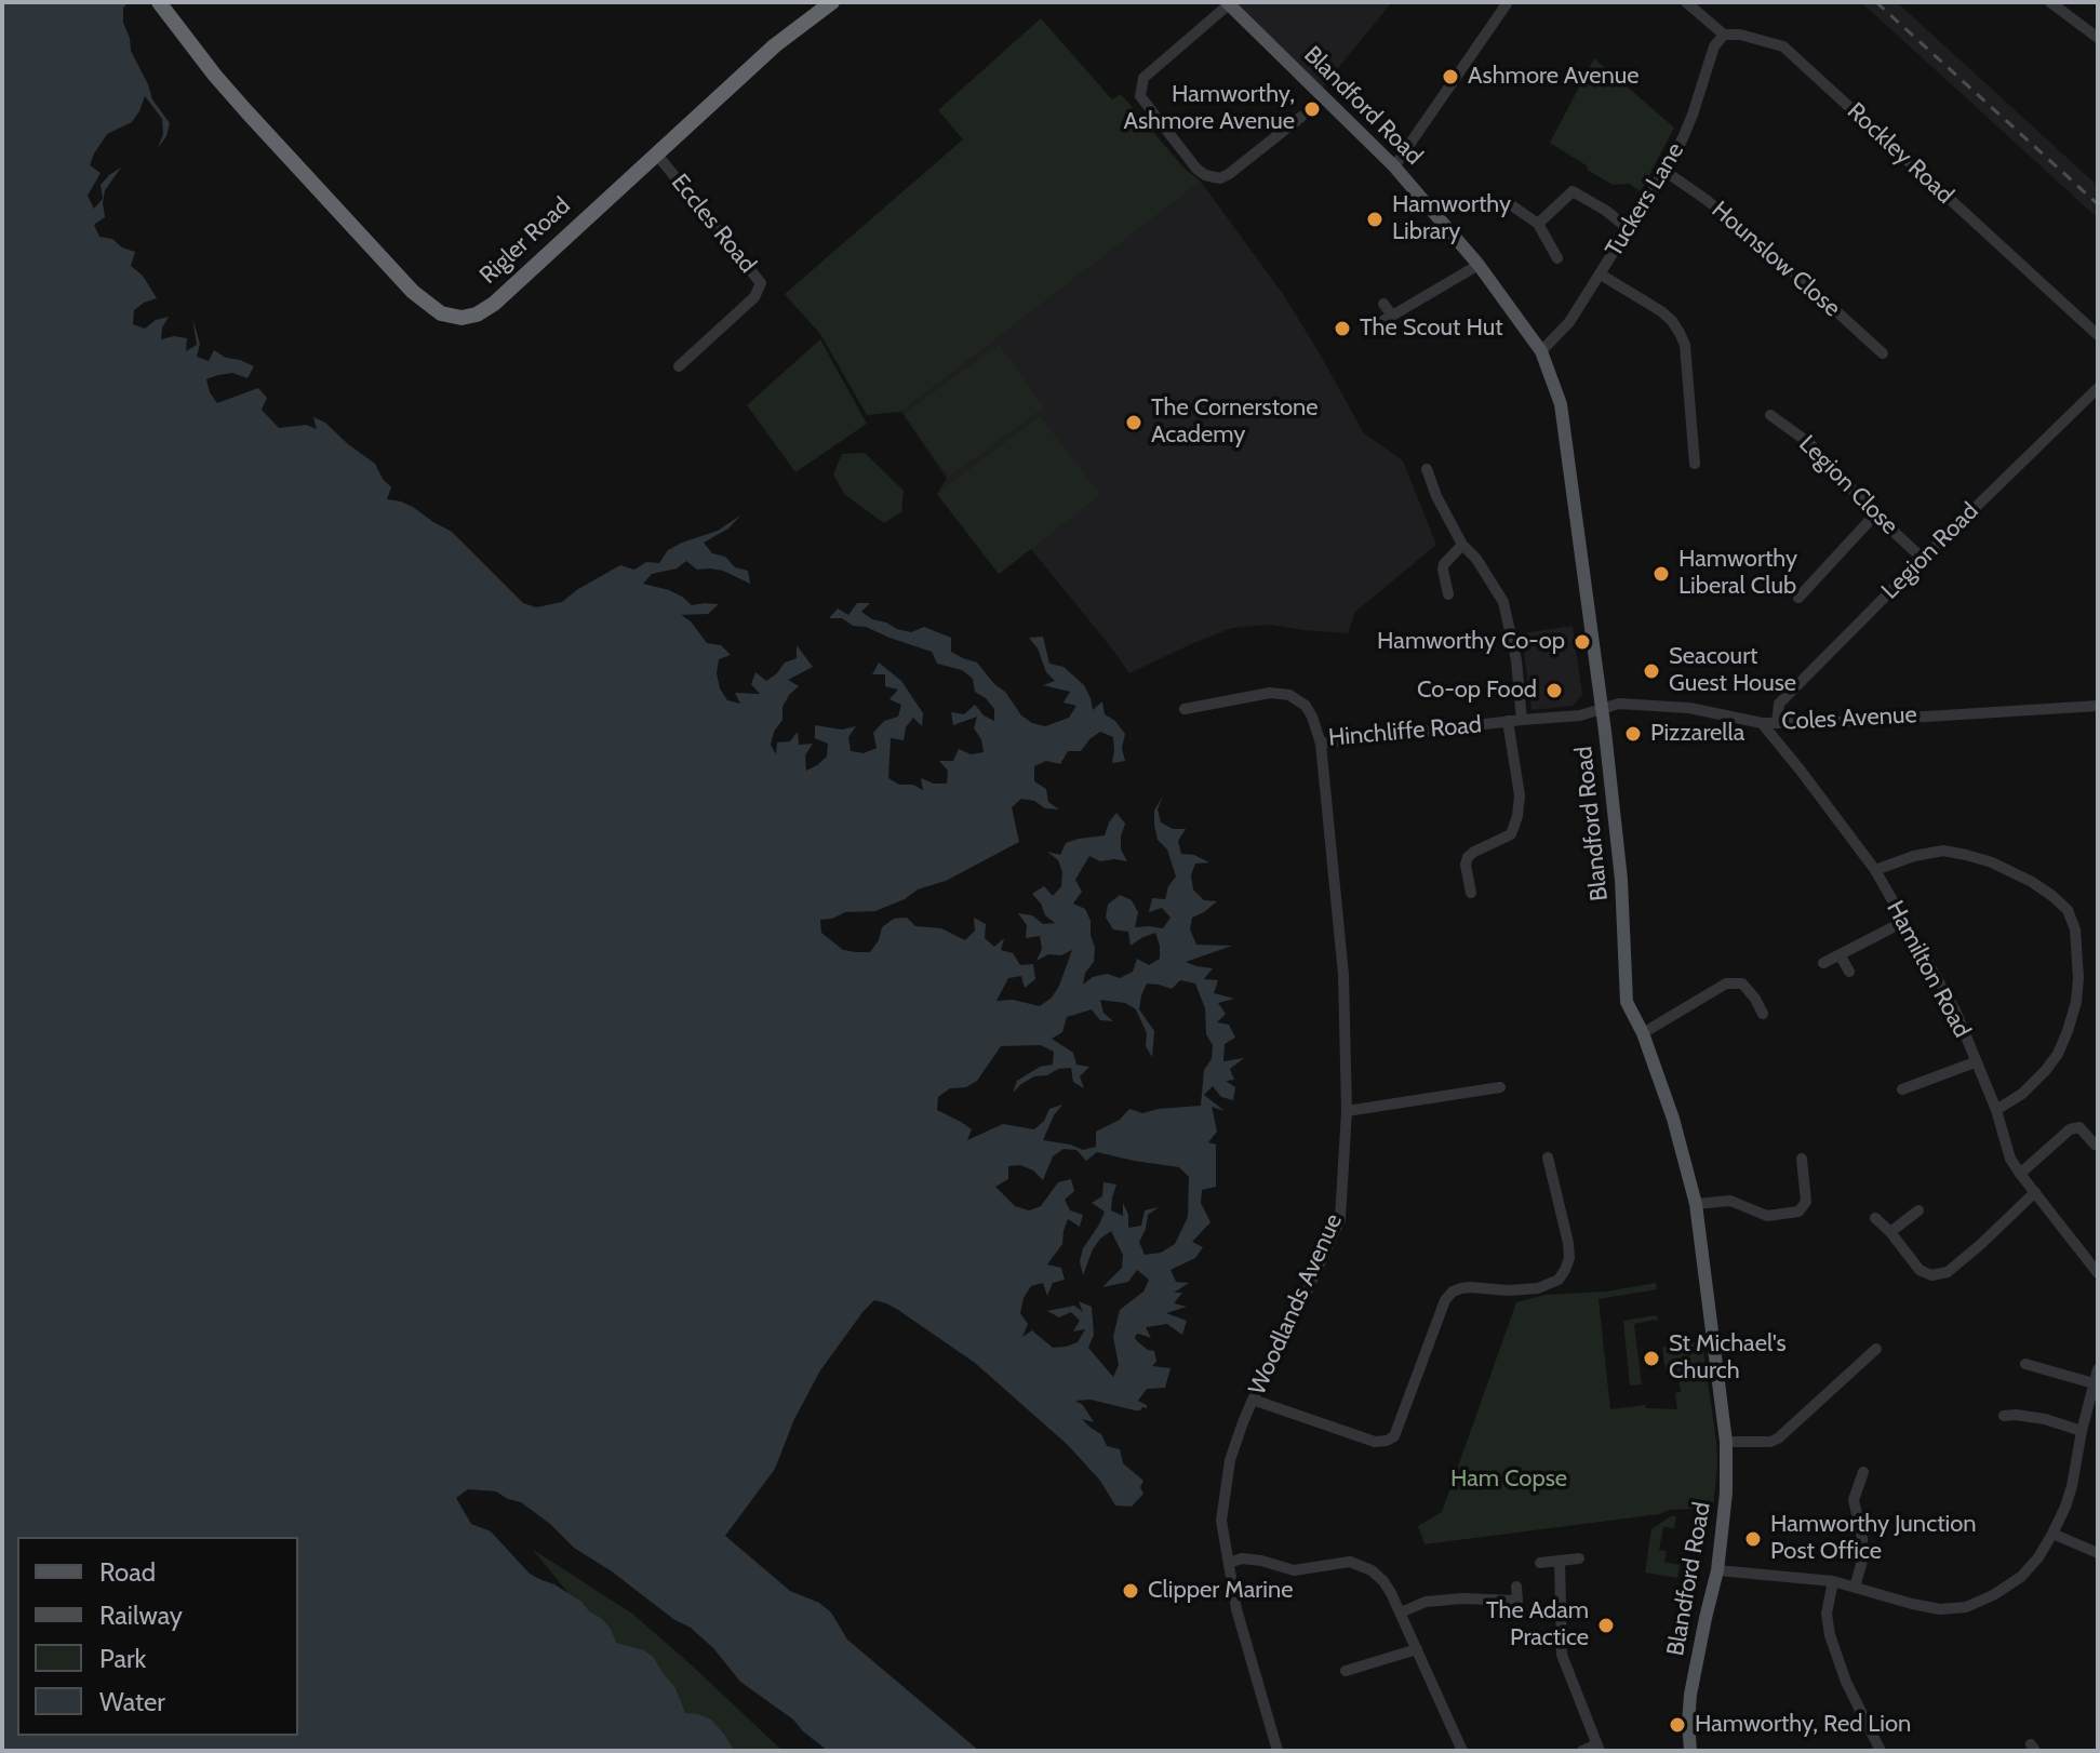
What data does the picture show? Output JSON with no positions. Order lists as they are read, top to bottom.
{
  "streets": {
    "highway": ["Rigler Road"],
    "main road": ["Blandford Road"],
    "street": [
      "Rockley Road",
      "Tuckers Lane",
      "Eccles Road",
      "Hounslow Close",
      "Legion Close",
      "Legion Road",
      "Coles Avenue",
      "Hinchliffe Road",
      "Hamilton Road",
      "Woodlands Avenue"
    ]
  },
  "crossings": [
    ["Blandford Road", "Tuckers Lane"],
    ["Blandford Road", "Coles Avenue"],
    ["Blandford Road", "Hinchliffe Road"],
    ["Rockley Road", "Tuckers Lane"],
    ["Tuckers Lane", "Hounslow Close"],
    ["Eccles Road", "Rigler Road"],
    ["Legion Close", "Legion Road"],
    ["Legion Road", "Coles Avenue"],
    ["Coles Avenue", "Hinchliffe Road"],
    ["Coles Avenue", "Hamilton Road"],
    ["Hinchliffe Road", "Woodlands Avenue"]
  ],
  "parks": ["Ham Copse"],
  "places": [
    "Ashmore Avenue",
    "Hamworthy, Ashmore Avenue",
    "Hamworthy Library",
    "The Scout Hut",
    "The Cornerstone Academy",
    "Hamworthy Liberal Club",
    "Hamworthy Co-op",
    "Seacourt Guest House",
    "Co-op Food",
    "Pizzarella",
    "St Michael's Church",
    "Hamworthy Junction Post Office",
    "Clipper Marine",
    "The Adam Practice",
    "Hamworthy, Red Lion"
  ],
  "legend": [
    "Road",
    "Railway",
    "Park",
    "Water"
  ]
}
